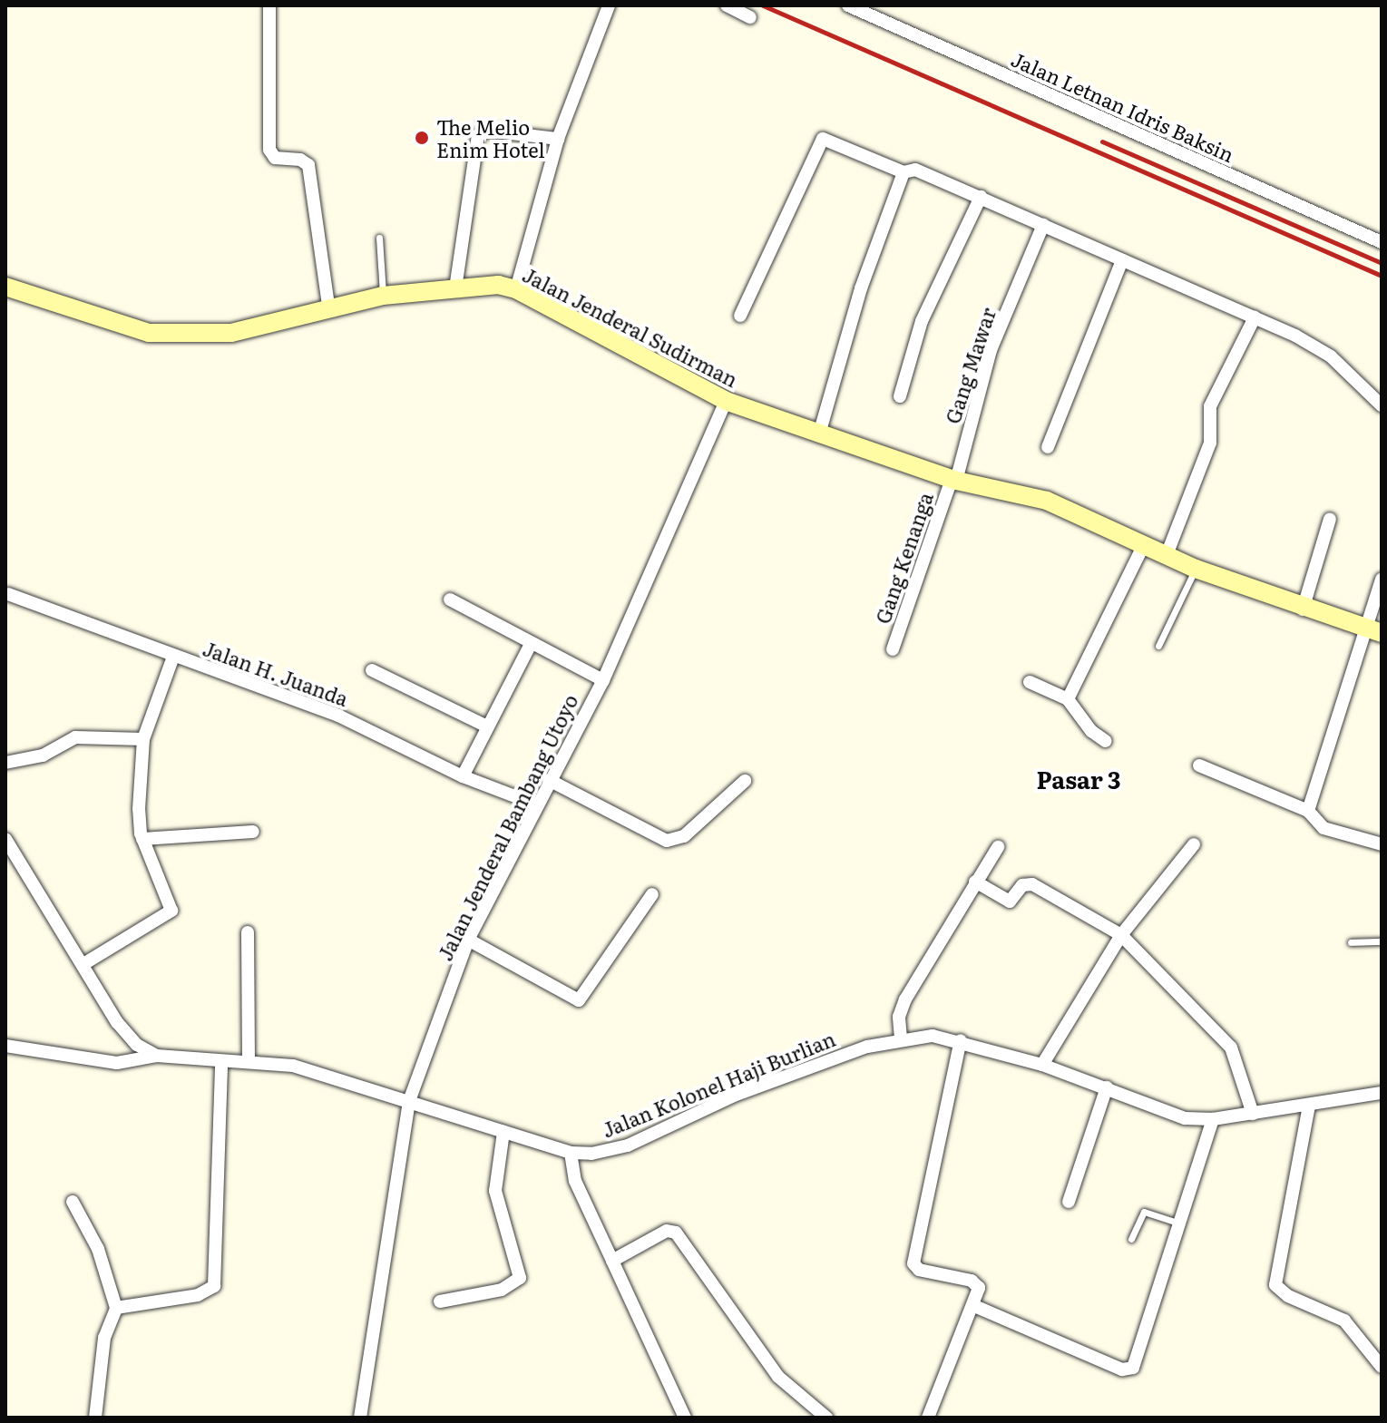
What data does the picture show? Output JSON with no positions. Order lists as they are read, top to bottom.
{
  "streets": {
    "main road": ["Jalan Jenderal Sudirman"],
    "street": [
      "Jalan Letnan Idris Baksin",
      "Gang Mawar",
      "Gang Kenanga",
      "Jalan H. Juanda",
      "Jalan Jenderal Bambang Utoyo",
      "Jalan Kolonel Haji Burlian"
    ]
  },
  "crossings": [
    ["Jalan Jenderal Sudirman", "Gang Mawar"],
    ["Jalan Jenderal Sudirman", "Gang Kenanga"],
    ["Jalan Jenderal Sudirman", "Jalan Jenderal Bambang Utoyo"],
    ["Gang Mawar", "Gang Kenanga"],
    ["Jalan H. Juanda", "Jalan Jenderal Bambang Utoyo"],
    ["Jalan Jenderal Bambang Utoyo", "Jalan Kolonel Haji Burlian"]
  ],
  "districts": ["Pasar 3"],
  "places": ["The Melio Enim Hotel"]
}
